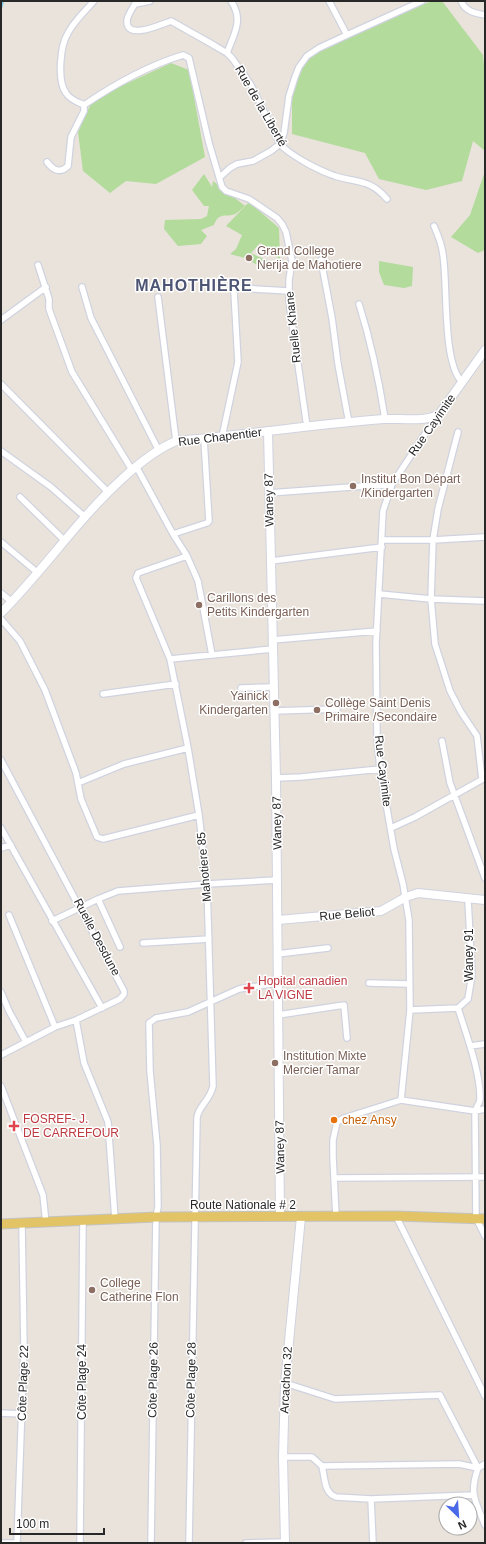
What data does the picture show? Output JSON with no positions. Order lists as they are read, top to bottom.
{
  "streets": {
    "main road": ["Route Nationale # 2"],
    "street": [
      "Rue de la Liberté",
      "Ruelle Khane",
      "Rue Cayimite",
      "Rue Chapentier",
      "Waney 87",
      "Mahotiere 85",
      "Rue Beliot",
      "Ruelle Desdune",
      "Waney 91",
      "Côte Plage 26",
      "Côte Plage 28",
      "Arcachon 32",
      "Côte Plage 24",
      "Côte Plage 22"
    ]
  },
  "crossings": [
    ["Ruelle Khane", "Rue Chapentier"],
    ["Rue Cayimite", "Rue Chapentier"],
    ["Rue Cayimite", "Rue Beliot"],
    ["Rue Chapentier", "Waney 87"],
    ["Waney 87", "Rue Beliot"],
    ["Waney 87", "Route Nationale # 2"],
    ["Mahotiere 85", "Route Nationale # 2"],
    ["Mahotiere 85", "Côte Plage 26"],
    ["Mahotiere 85", "Côte Plage 28"],
    ["Rue Beliot", "Waney 91"],
    ["Route Nationale # 2", "Côte Plage 26"],
    ["Route Nationale # 2", "Côte Plage 28"],
    ["Route Nationale # 2", "Arcachon 32"],
    ["Route Nationale # 2", "Côte Plage 24"],
    ["Route Nationale # 2", "Côte Plage 22"]
  ],
  "districts": ["MAHOTHIÈRE"],
  "places": {
    "other": [
      "Grand College Nerija de Mahotiere",
      "Institut Bon Départ /Kindergarten",
      "Carillons des Petits Kindergarten",
      "Yainick Kindergarten",
      "Collège Saint Denis Primaire /Secondaire",
      "Institution Mixte Mercier Tamar",
      "chez Ansy",
      "College Catherine Flon"
    ],
    "health": ["Hopital canadien LA VIGNE", "FOSREF- J. DE CARREFOUR"]
  },
  "scale_bar": "100 m",
  "north": "bottom right"
}
